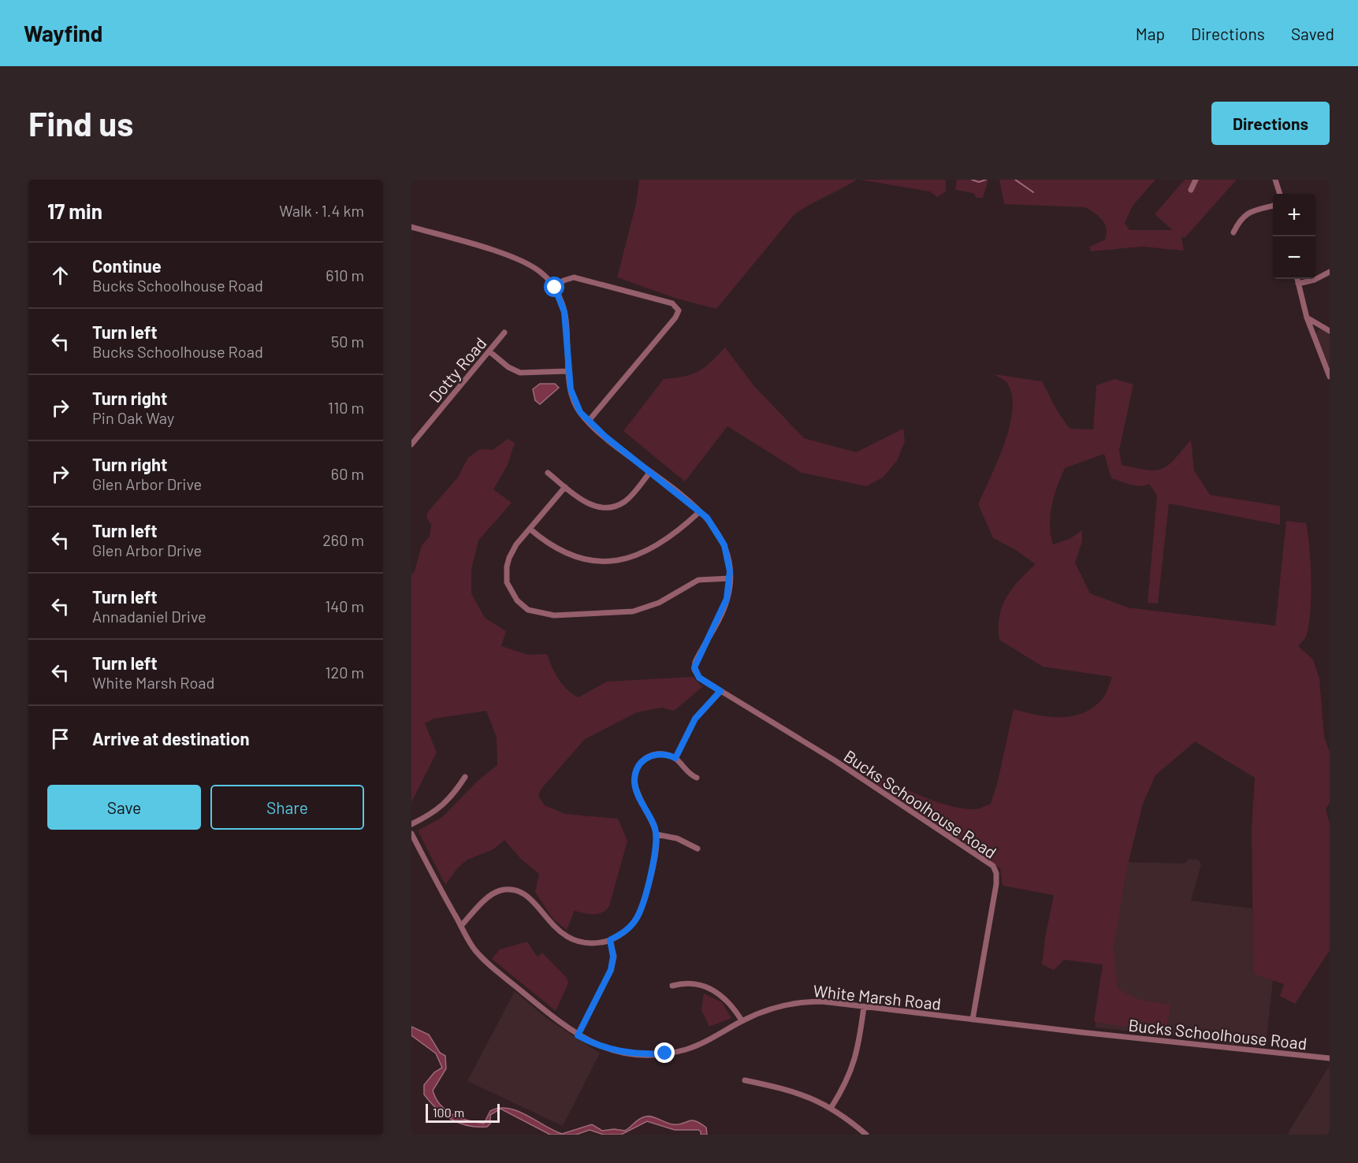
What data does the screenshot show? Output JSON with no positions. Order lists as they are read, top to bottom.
{
  "streets": {
    "street": ["Dotty Road", "Bucks Schoolhouse Road", "White Marsh Road"]
  },
  "crossings": [
    ["Bucks Schoolhouse Road", "White Marsh Road"]
  ],
  "scale_bar": "100 m",
  "page": {
    "header": "Wayfind",
    "nav": ["Map", "Directions", "Saved"],
    "buttons": [
      "Directions",
      ["Save", "Share"]
    ],
    "title": "Find us",
    "heading": ["17 min", "Walk · 1.4 km"],
    "map_buttons": ["+", "−"],
    "list": [
      ["Continue", "Bucks Schoolhouse Road", "610 m"],
      ["Turn left", "Bucks Schoolhouse Road", "50 m"],
      ["Turn right", "Pin Oak Way", "110 m"],
      ["Turn right", "Glen Arbor Drive", "60 m"],
      ["Turn left", "Glen Arbor Drive", "260 m"],
      ["Turn left", "Annadaniel Drive", "140 m"],
      ["Turn left", "White Marsh Road", "120 m"],
      "Arrive at destination"
    ],
    "scale": "100 m"
  }
}
